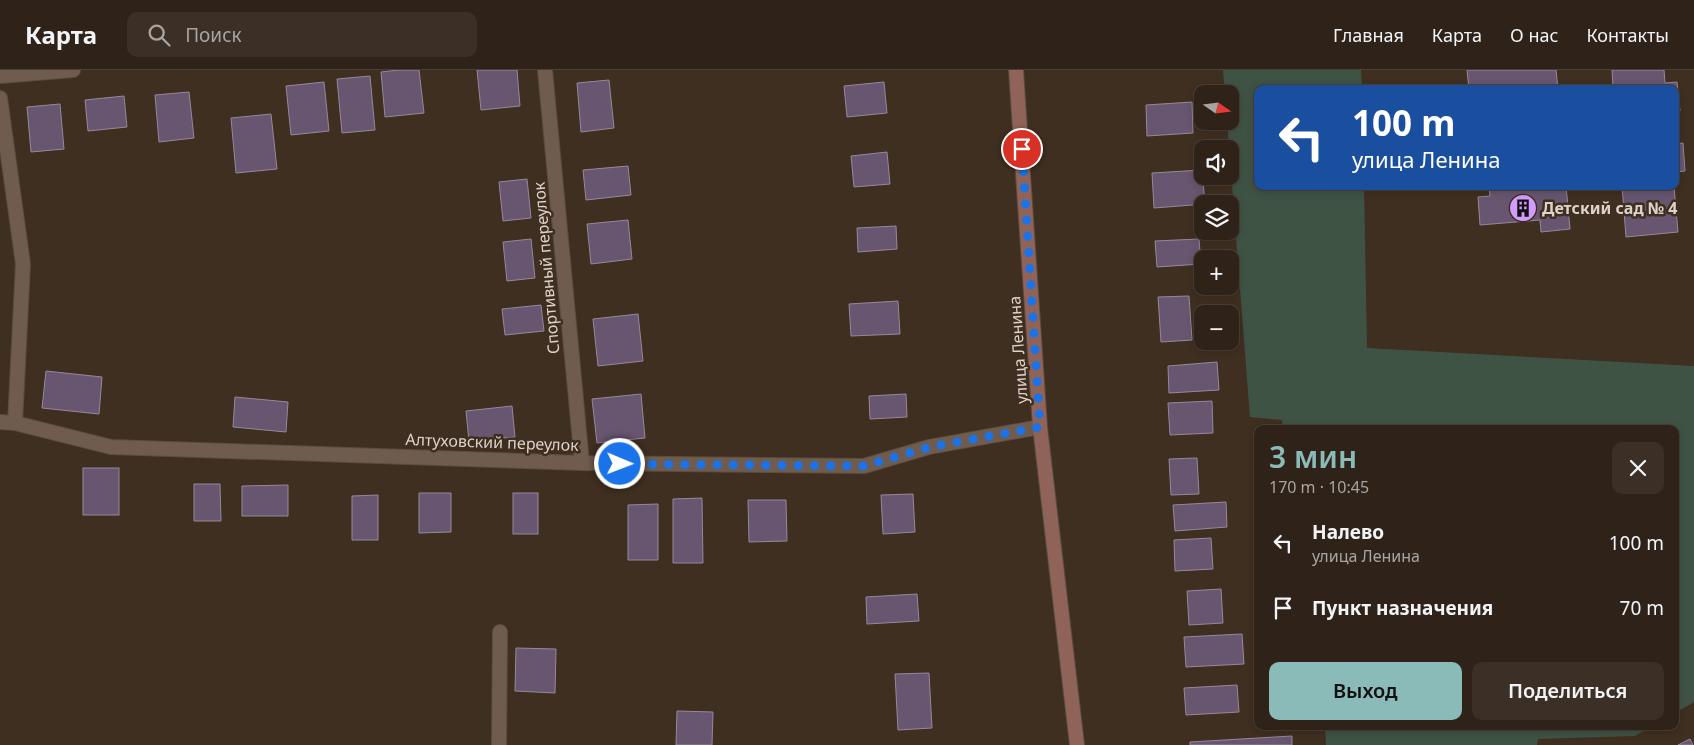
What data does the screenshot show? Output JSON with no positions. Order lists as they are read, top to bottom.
{
  "streets": {
    "main road": ["улица Ленина"],
    "street": ["Спортивный переулок", "Алтуховский переулок"]
  },
  "crossings": [
    ["Спортивный переулок", "Алтуховский переулок"],
    ["улица Ленина", "Алтуховский переулок"]
  ],
  "places": {
    "building": ["Детский сад № 4"]
  },
  "north": "right",
  "page": {
    "header": "Карта",
    "search": "Поиск",
    "nav": [
      "Главная",
      "Карта",
      "О нас",
      "Контакты"
    ],
    "map_buttons": ["+", "−"],
    "turn": ["100 m", "улица Ленина"],
    "heading": ["3 мин", "170 m · 10:45"],
    "list": [
      {
        "name": "Налево",
        "note": "улица Ленина",
        "value": "100 m"
      },
      {
        "name": "Пункт назначения",
        "value": "70 m"
      }
    ],
    "buttons": ["Выход", "Поделиться"]
  }
}
